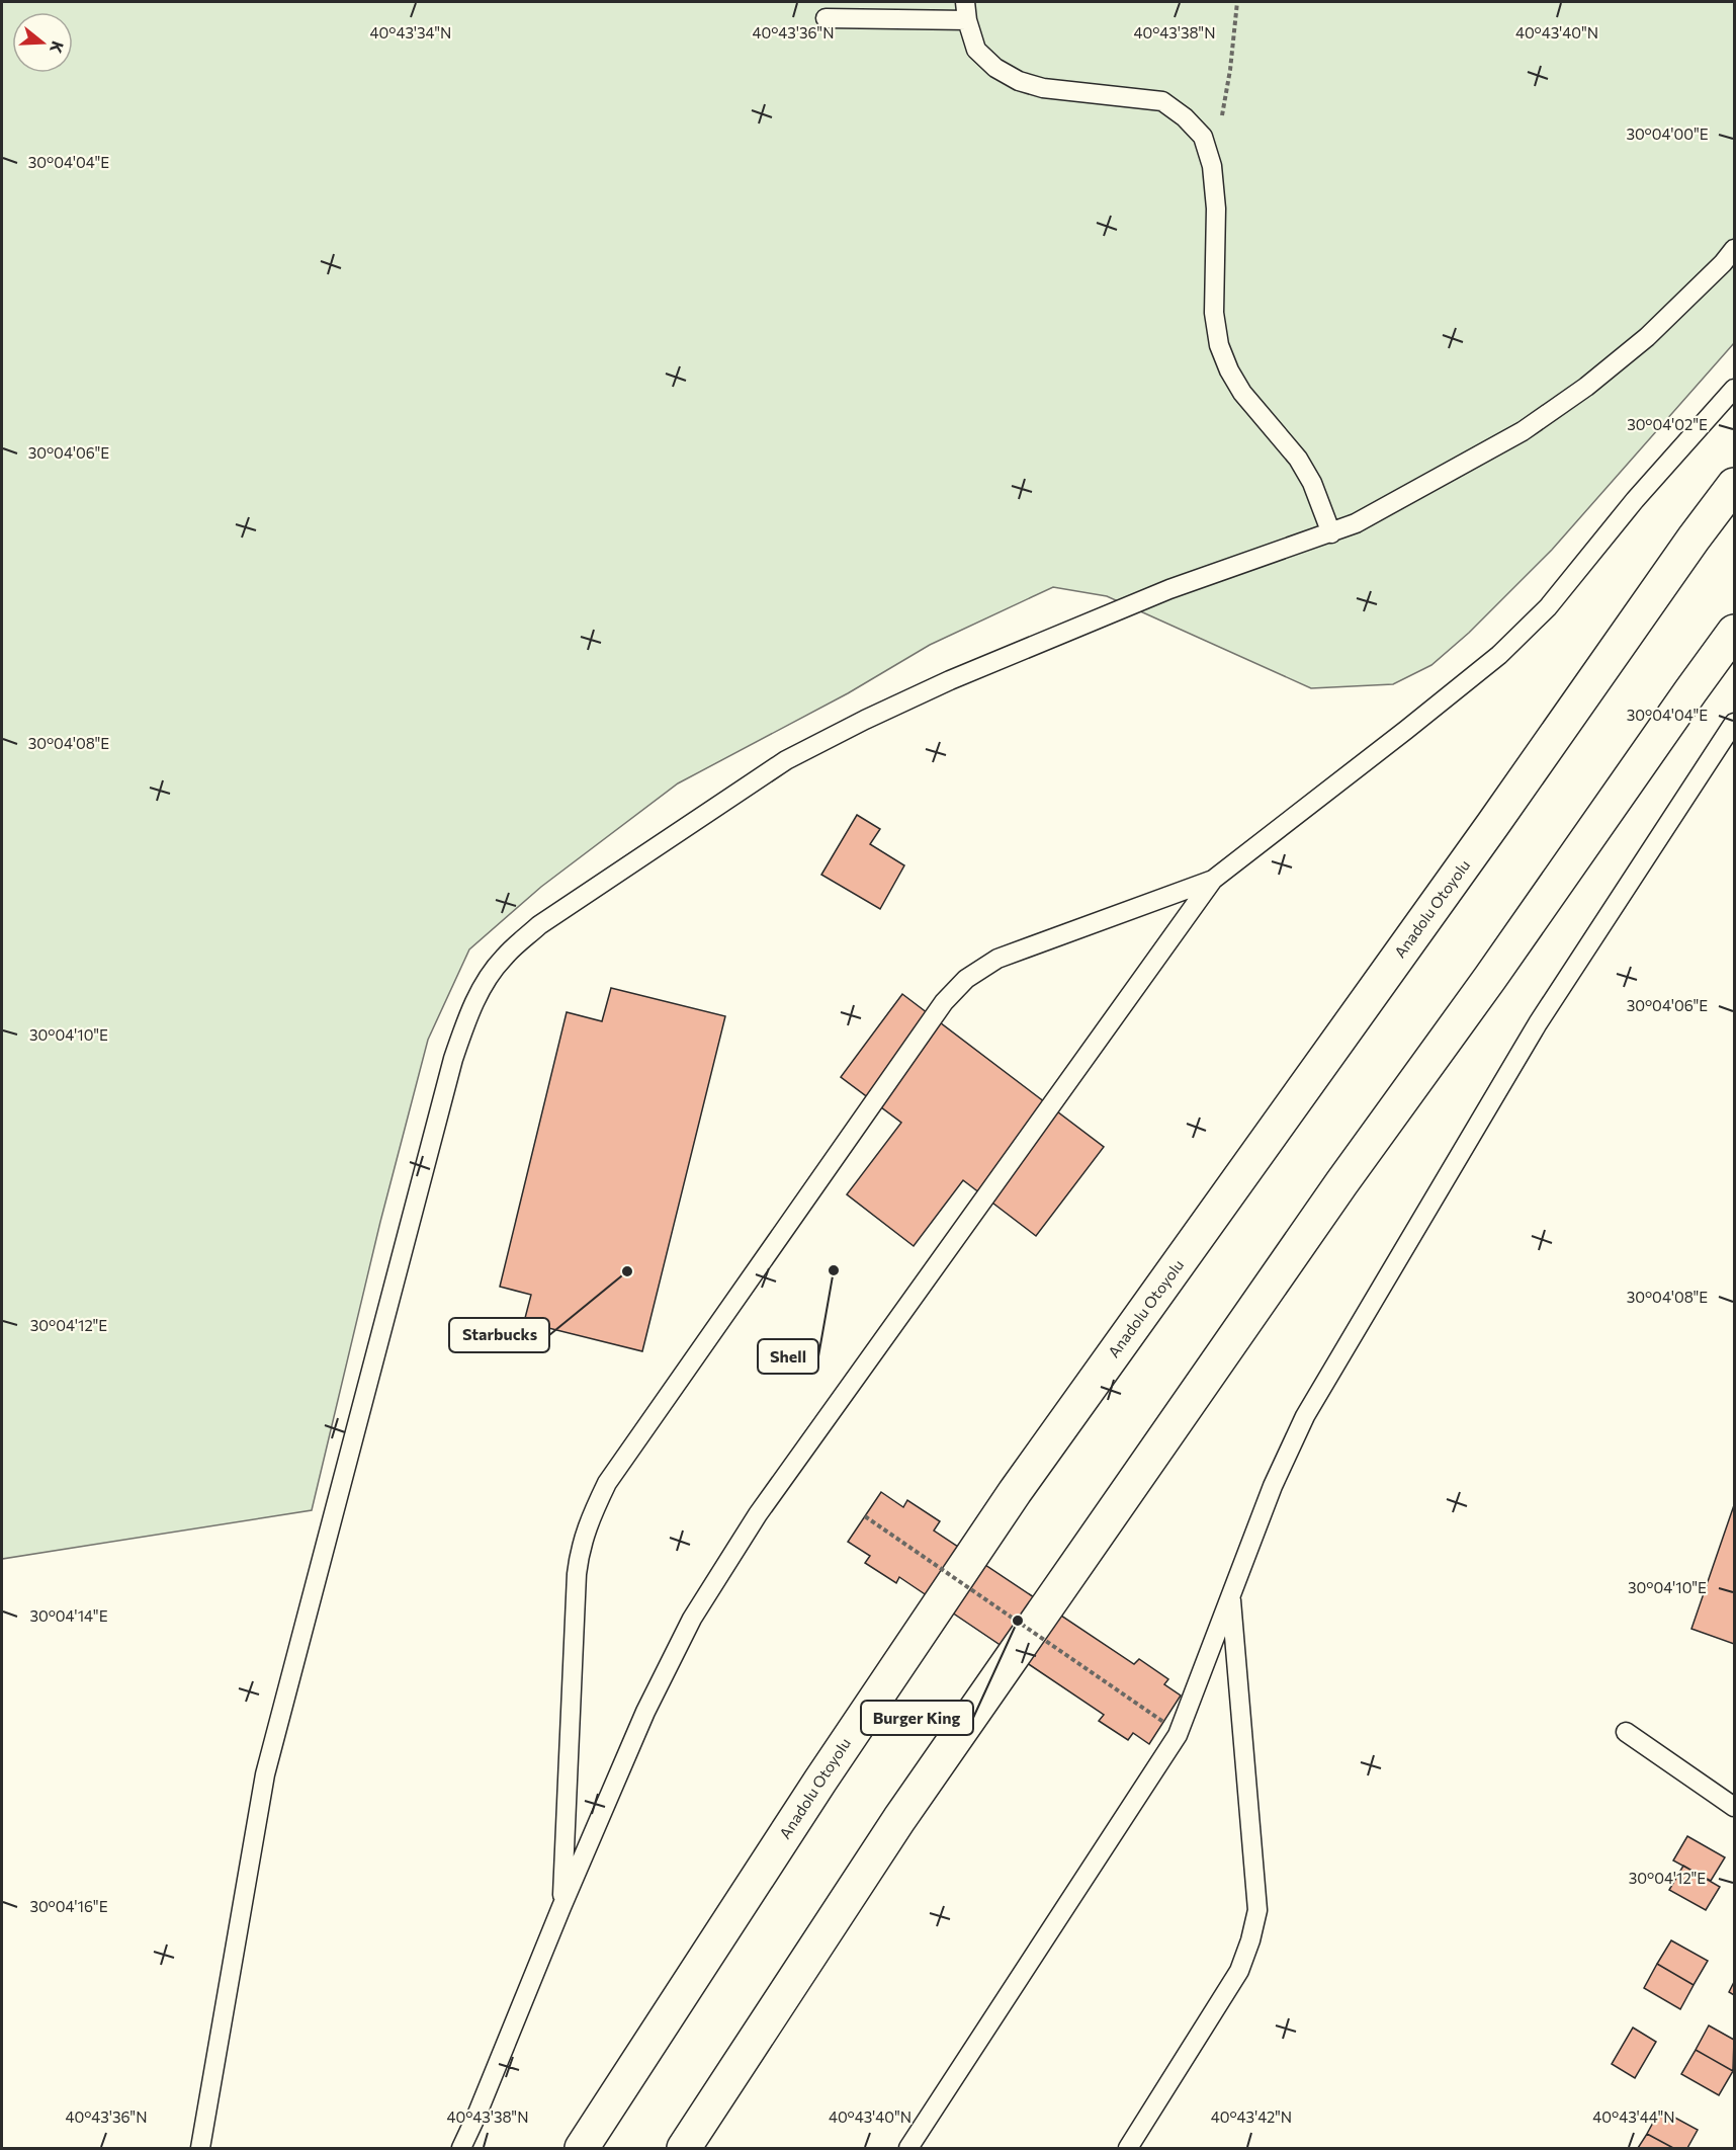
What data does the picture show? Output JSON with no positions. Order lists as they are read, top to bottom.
{
  "streets": {
    "highway": ["Anadolu Otoyolu"]
  },
  "places": ["Shell", "Starbucks", "Burger King"],
  "north": "right",
  "coordinates": [
    "40°43'34\"N",
    "40°43'36\"N",
    "40°43'38\"N",
    "40°43'40\"N",
    "30°04'00\"E",
    "30°04'04\"E",
    "30°04'02\"E",
    "30°04'06\"E",
    "30°04'08\"E",
    "30°04'10\"E",
    "30°04'12\"E",
    "30°04'14\"E",
    "30°04'16\"E",
    "40°43'42\"N",
    "40°43'44\"N"
  ]
}
